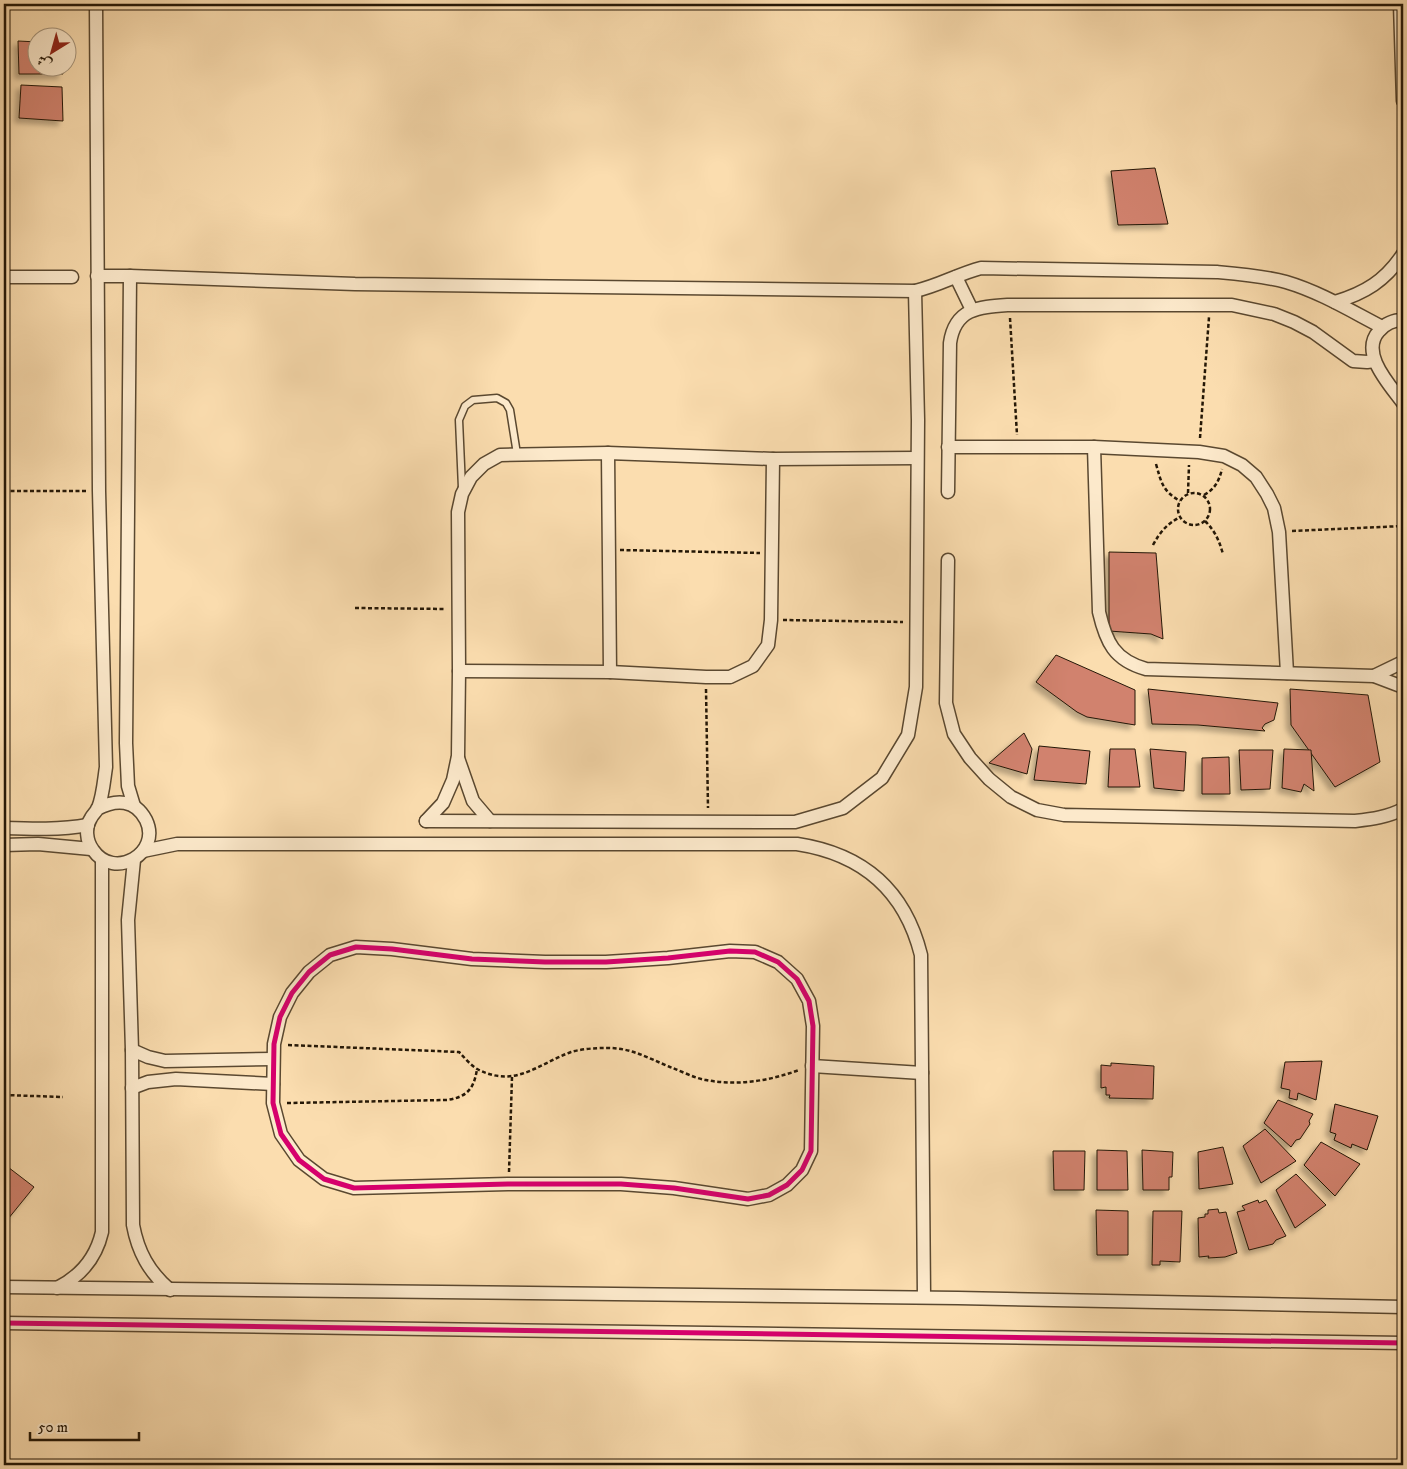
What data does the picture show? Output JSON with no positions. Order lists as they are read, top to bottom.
{
  "scale_bar": "50 m",
  "north": "bottom left"
}
